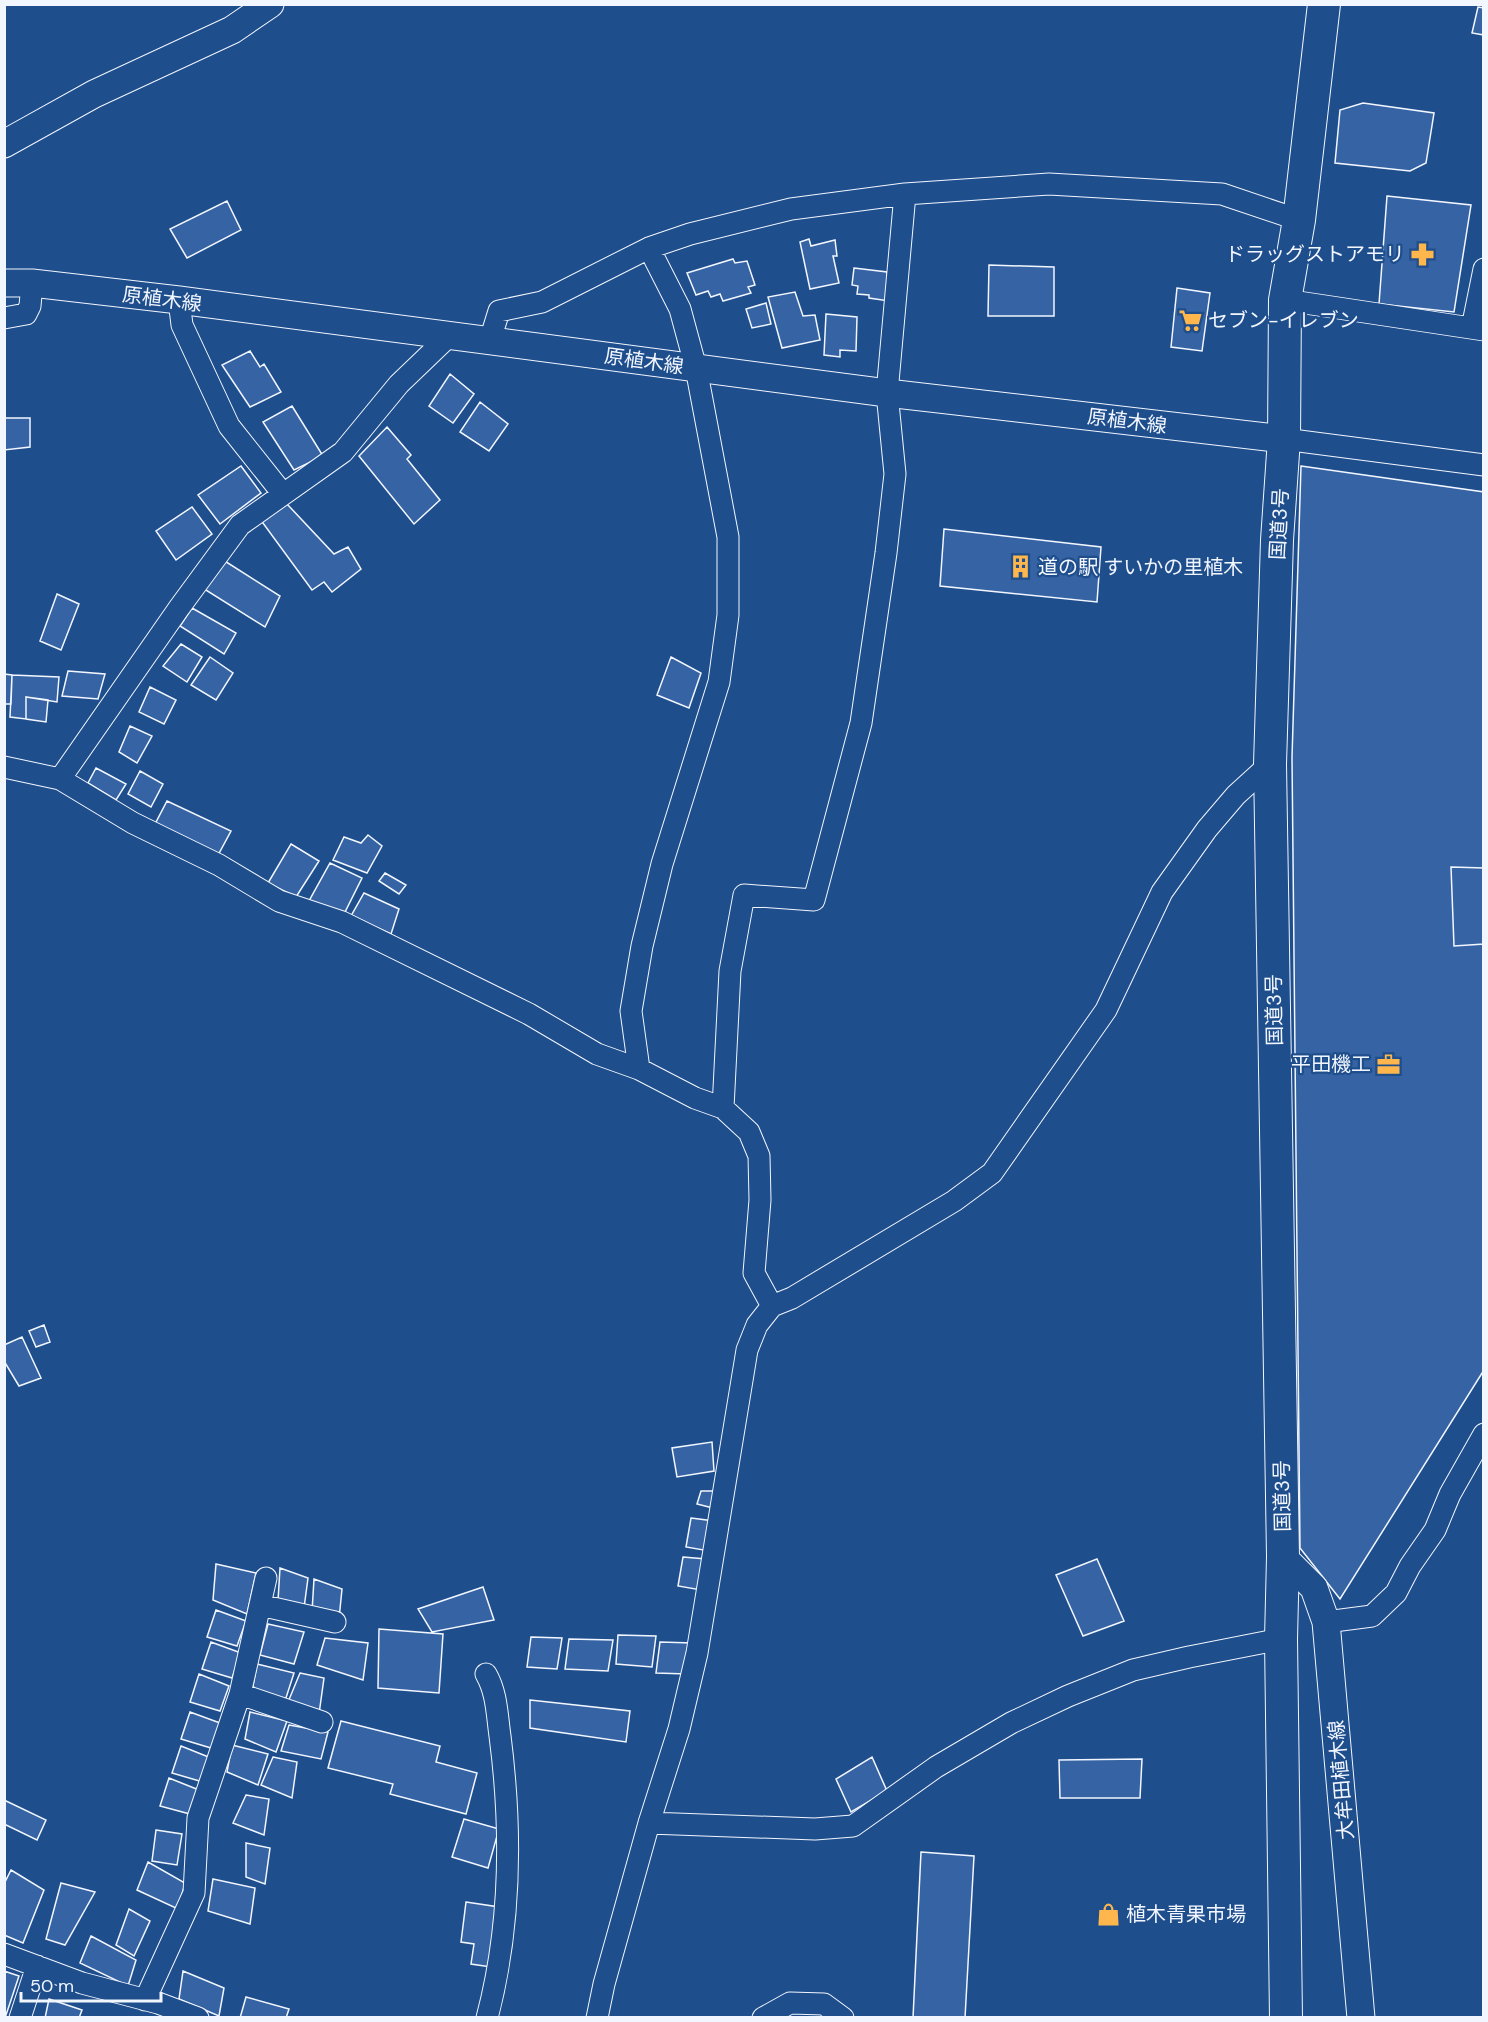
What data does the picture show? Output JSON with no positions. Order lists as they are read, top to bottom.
{
  "streets": {
    "highway": ["国道3号"],
    "main road": ["原植木線", "大牟田植木線"]
  },
  "crossings": [
    ["原植木線", "国道3号"],
    ["国道3号", "大牟田植木線"]
  ],
  "places": {
    "pharmacy": ["ドラッグストアモリ"],
    "supermarket": ["セブン-イレブン"],
    "building": ["道の駅 すいかの里植木"],
    "office": ["平田機工"],
    "shop": ["植木青果市場"]
  },
  "scale_bar": "50 m"
}
